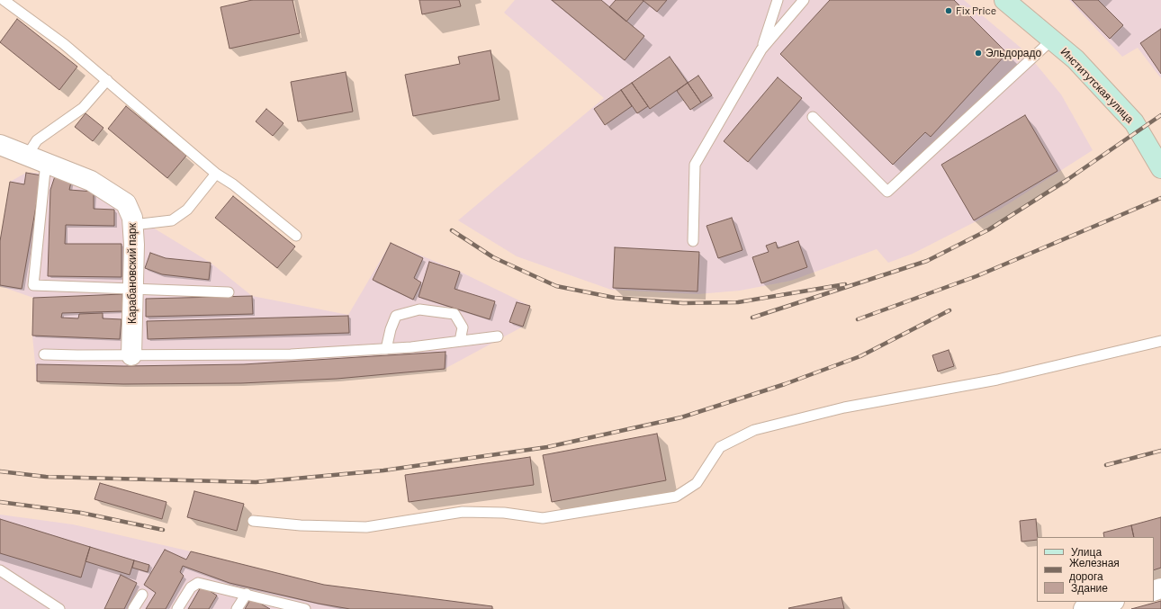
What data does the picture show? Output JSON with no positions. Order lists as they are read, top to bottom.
{
  "streets": {
    "street": ["Институтская улица", "Карабановский парк"]
  },
  "places": ["Fix Price", "Эльдорадо"],
  "legend": ["Улица", "Железная дорога", "Здание"]
}
